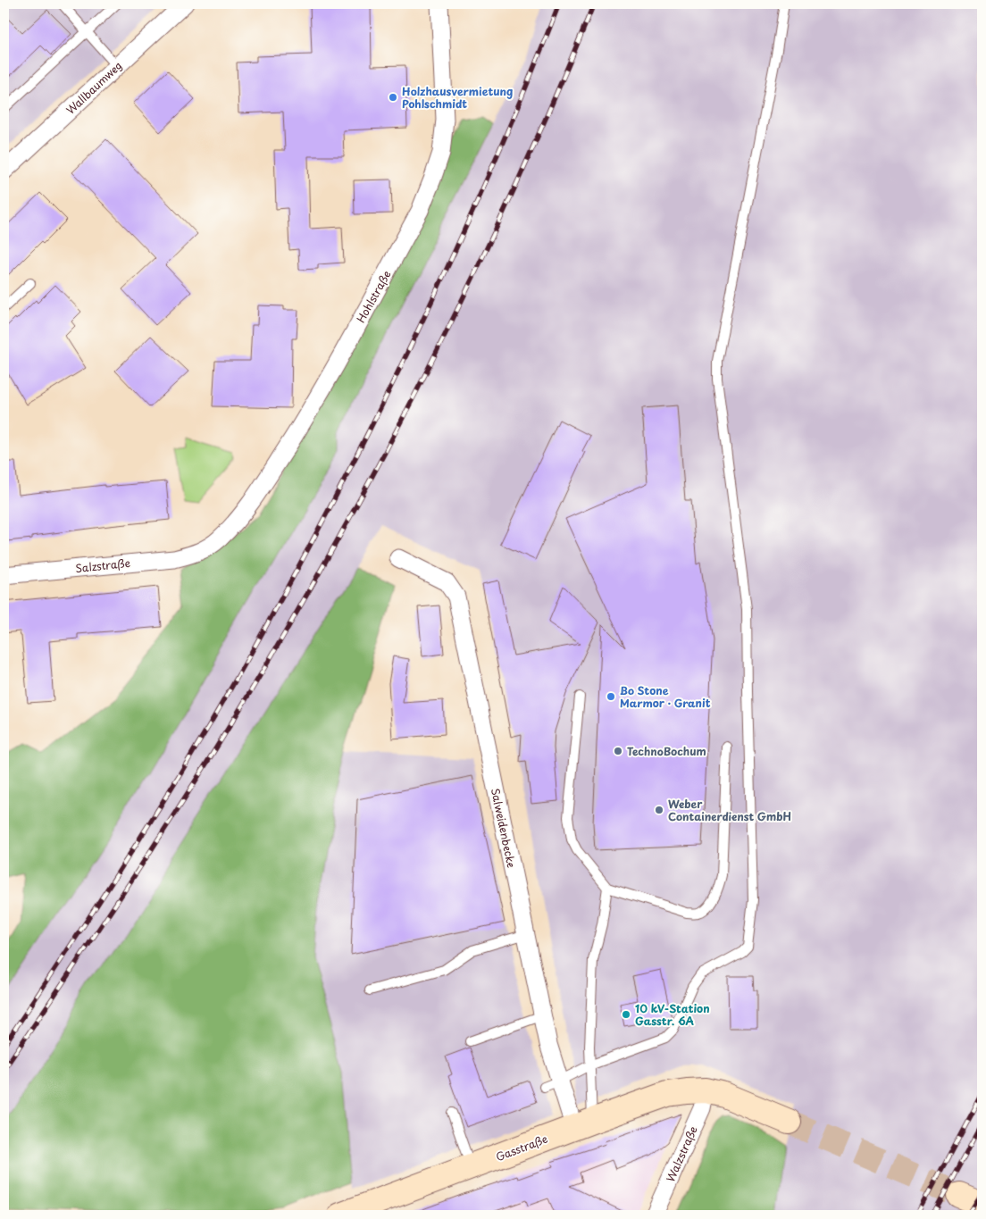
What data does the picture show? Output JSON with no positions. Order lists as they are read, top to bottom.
{
  "streets": {
    "street": [
      "Wallbaumweg",
      "Hohlstraße",
      "Salzstraße",
      "Salweidenbecke",
      "Gasstraße",
      "Walzstraße"
    ]
  },
  "crossings": [
    ["Hohlstraße", "Salzstraße"],
    ["Salweidenbecke", "Gasstraße"],
    ["Gasstraße", "Walzstraße"]
  ],
  "places": [
    "Holzhausvermietung Pohlschmidt",
    "Bo Stone Marmor · Granit",
    "TechnoBochum",
    "Weber Containerdienst GmbH",
    "10 kV-Station Gasstr. 6A"
  ]
}
